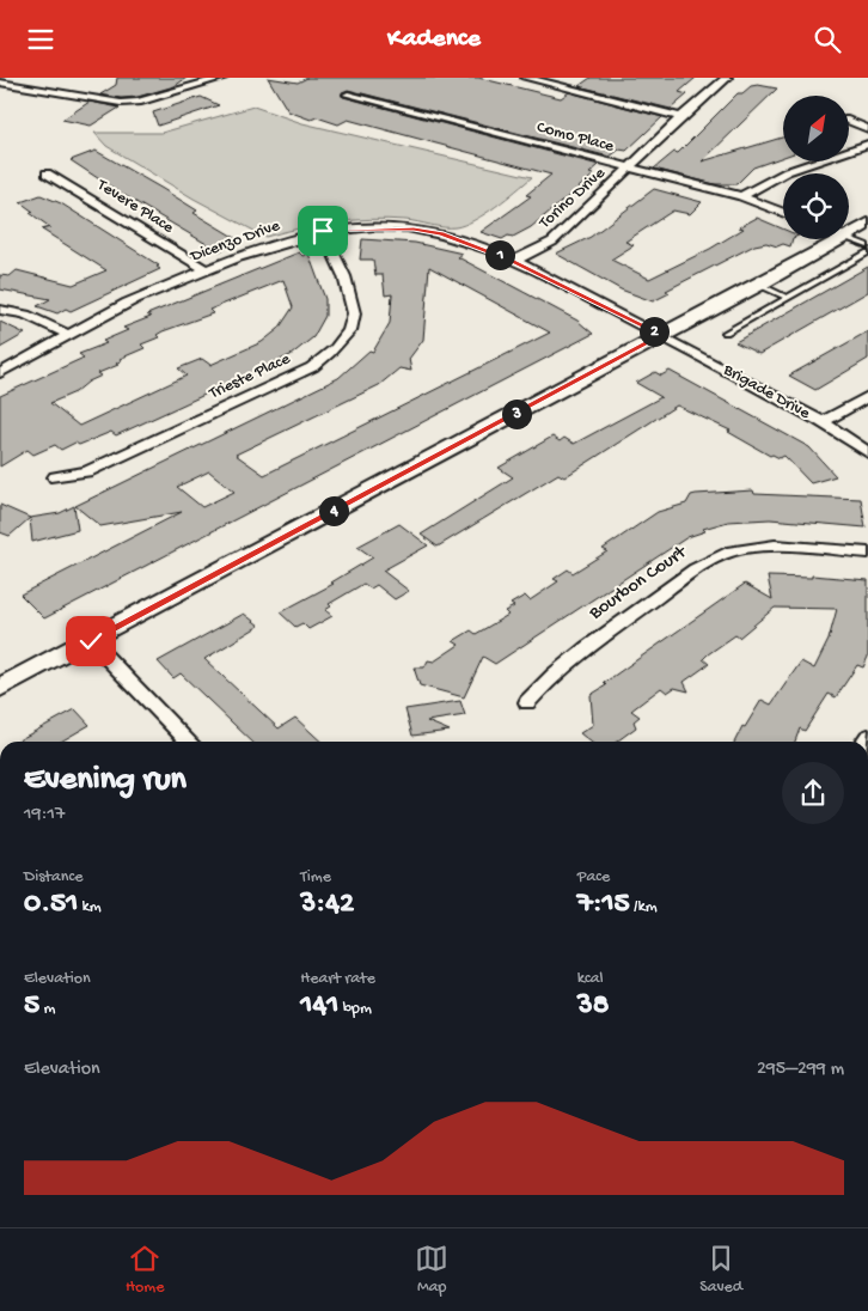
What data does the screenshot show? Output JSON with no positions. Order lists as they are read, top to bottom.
{
  "streets": {
    "street": [
      "Como Place",
      "Torino Drive",
      "Tevere Place",
      "Dicenzo Drive",
      "Trieste Place",
      "Brigade Drive",
      "Bourbon Court"
    ]
  },
  "crossings": [
    ["Como Place", "Torino Drive"],
    ["Torino Drive", "Dicenzo Drive"],
    ["Tevere Place", "Dicenzo Drive"],
    ["Dicenzo Drive", "Trieste Place"],
    ["Dicenzo Drive", "Brigade Drive"]
  ],
  "north": "top right",
  "page": {
    "header": "Kadence",
    "pins": [
      "1",
      "2",
      "3",
      "4"
    ],
    "heading": ["Evening run", "19:17"],
    "stats": [
      ["Distance", "0.51 km"],
      ["Time", "3:42"],
      ["Pace", "7:15 /km"],
      ["Elevation", "5 m"],
      ["Heart rate", "141 bpm"],
      ["kcal", "38"]
    ],
    "chart": ["Elevation", "295–299 m"],
    "tabs": ["Home", "Map", "Saved"]
  }
}
